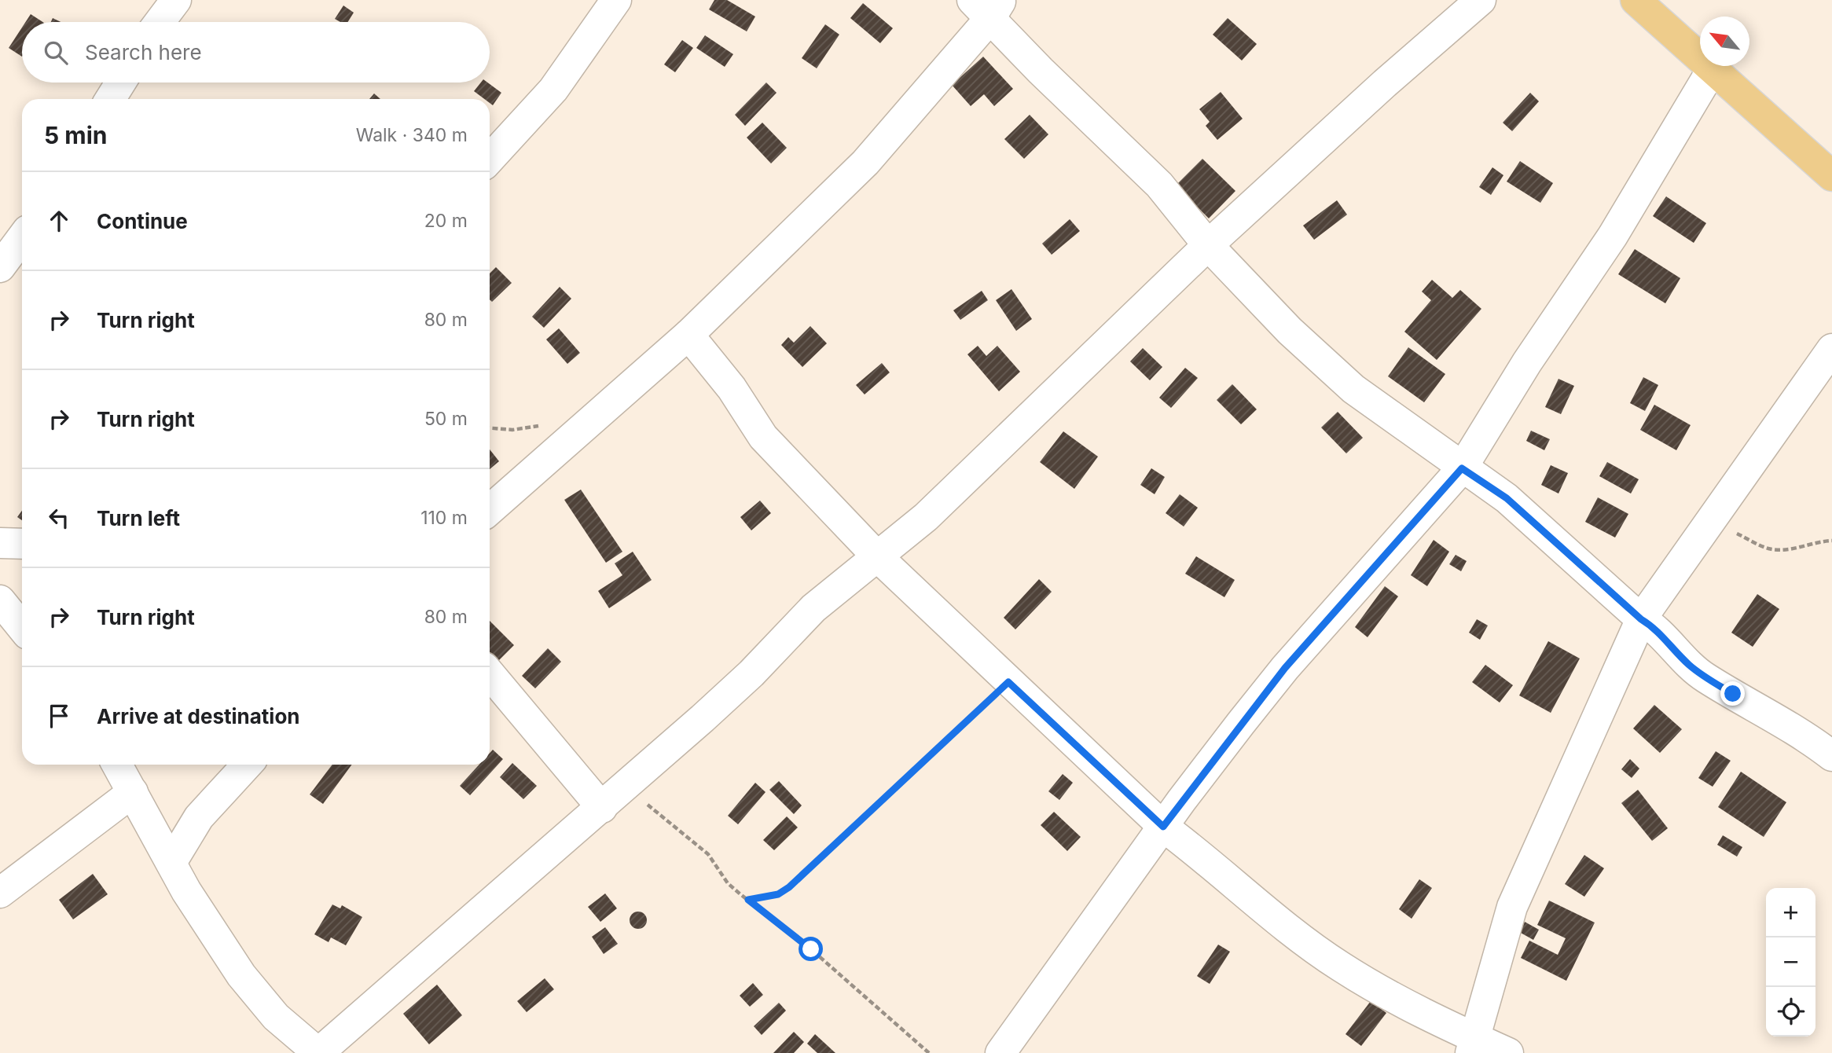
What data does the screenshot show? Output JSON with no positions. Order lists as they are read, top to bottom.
{
  "north": "top left",
  "page": {
    "search": "Search here",
    "heading": ["5 min", "Walk · 340 m"],
    "list": [
      ["Continue", "20 m"],
      ["Turn right", "80 m"],
      ["Turn right", "50 m"],
      ["Turn left", "110 m"],
      ["Turn right", "80 m"],
      "Arrive at destination"
    ],
    "map_buttons": ["+", "−"]
  }
}
